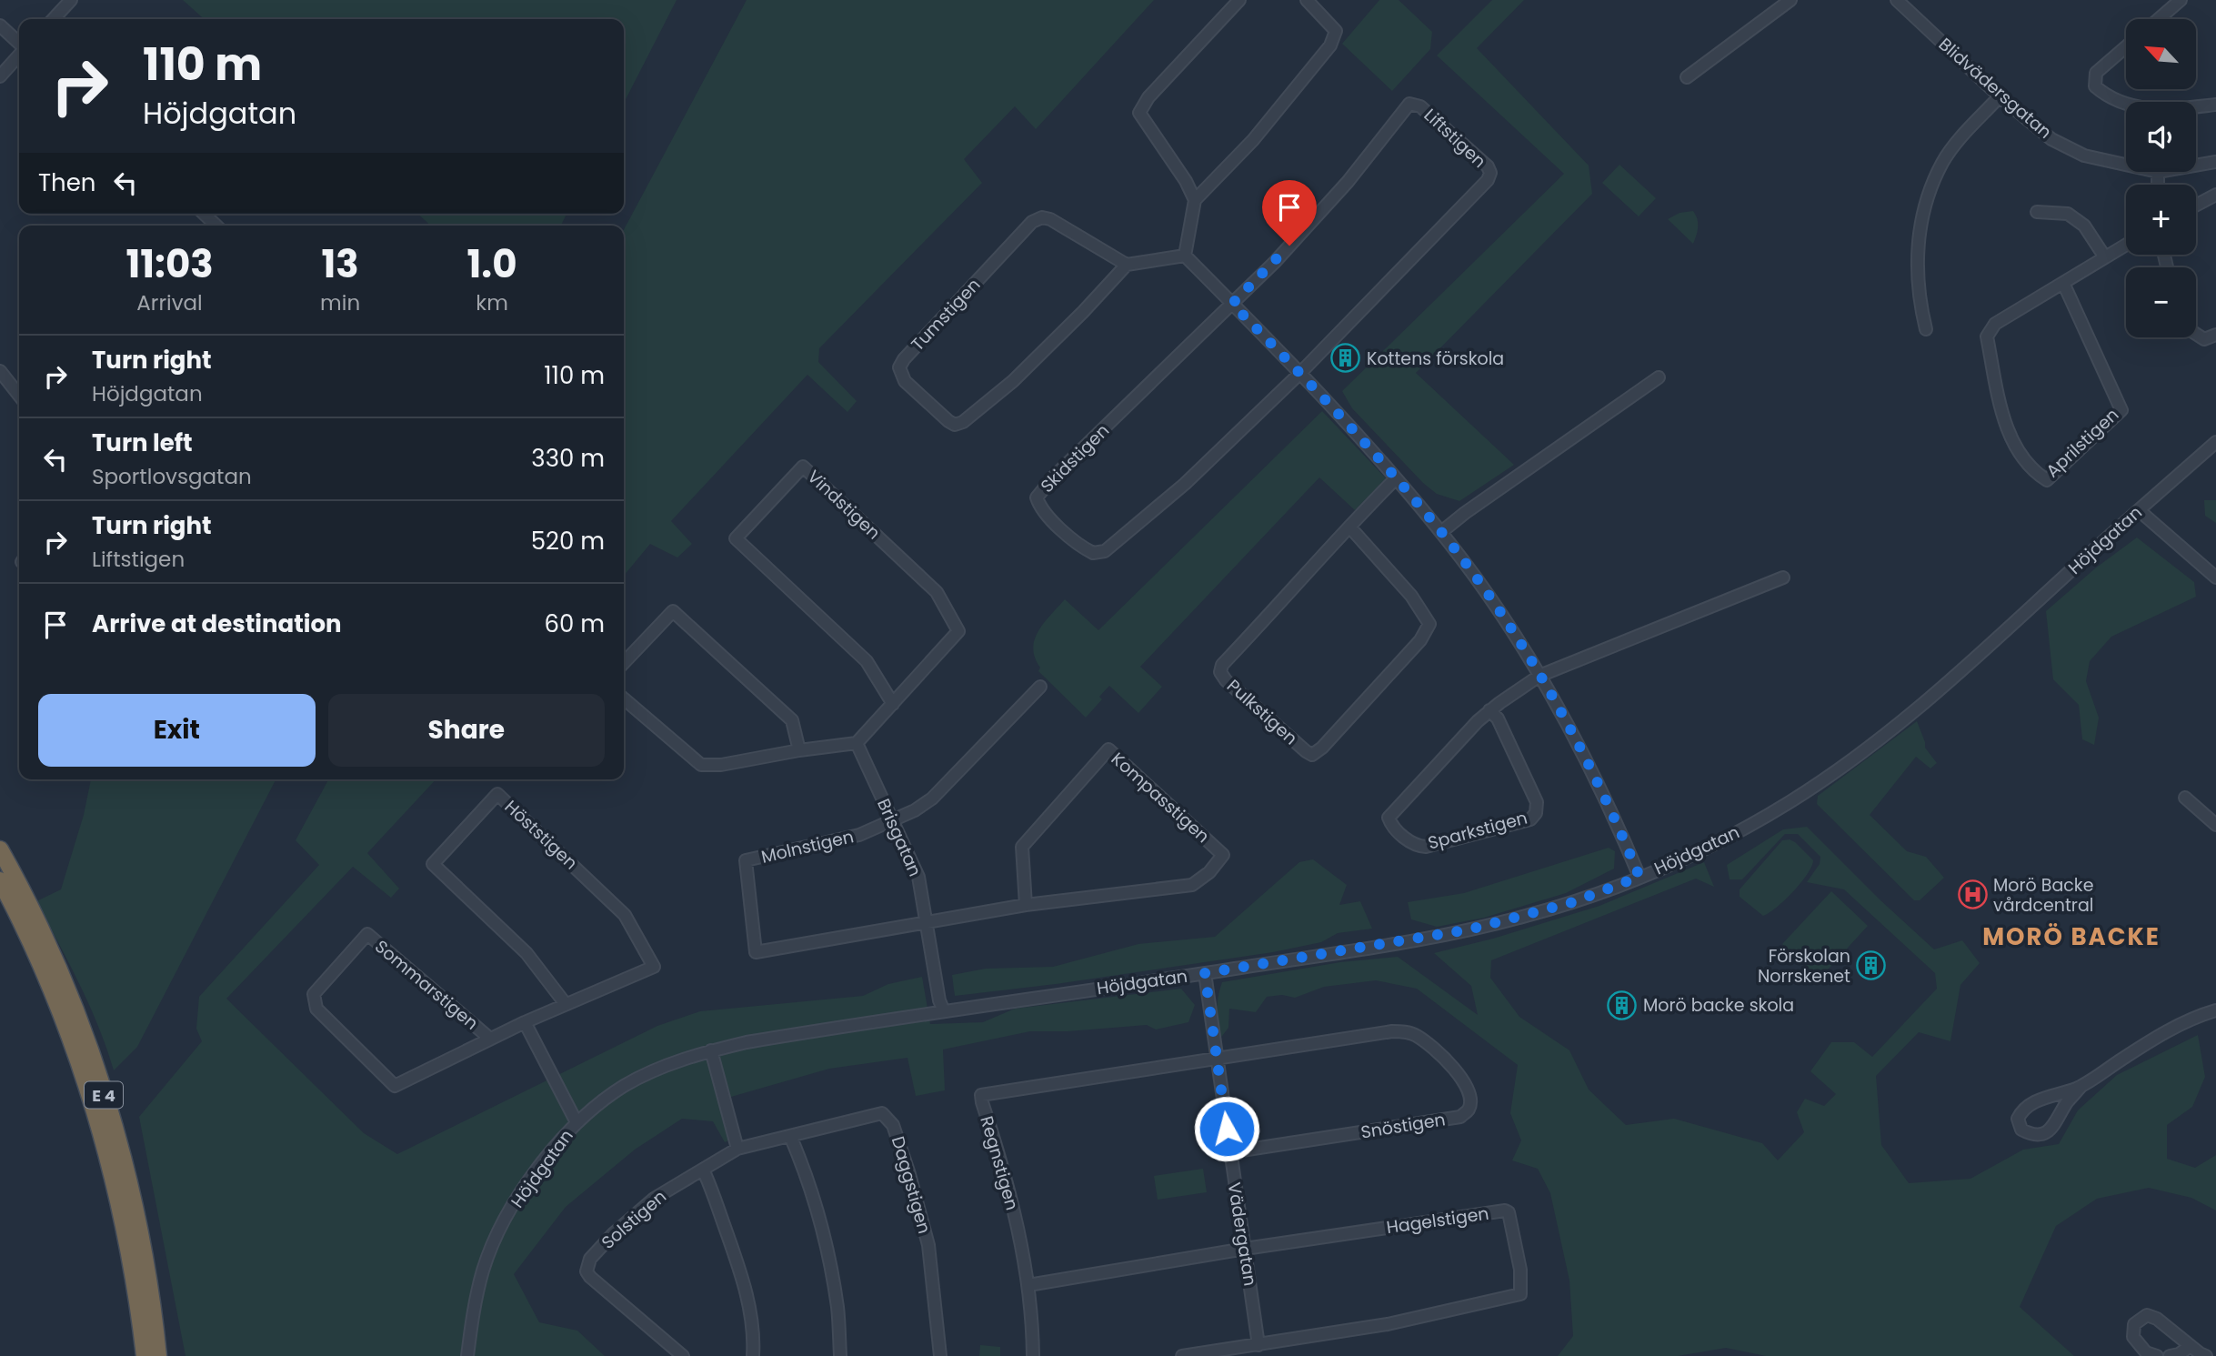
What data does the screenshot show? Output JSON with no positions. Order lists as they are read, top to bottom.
{
  "streets": {
    "highway": ["E 4"],
    "street": [
      "Blidvädersgatan",
      "Liftstigen",
      "Tumstigen",
      "Aprilstigen",
      "Skidstigen",
      "Vindstigen",
      "Höjdgatan",
      "Pulkstigen",
      "Kompasstigen",
      "Sparkstigen",
      "Höststigen",
      "Brisgatan",
      "Molnstigen",
      "Sommarstigen",
      "Snöstigen",
      "Regnstigen",
      "Daggstigen",
      "Solstigen",
      "Hagelstigen",
      "Vädergatan"
    ]
  },
  "crossings": [
    ["Liftstigen", "Skidstigen"],
    ["Vindstigen", "Brisgatan"],
    ["Höjdgatan", "Brisgatan"],
    ["Höjdgatan", "Vädergatan"],
    ["Kompasstigen", "Brisgatan"],
    ["Kompasstigen", "Molnstigen"],
    ["Höststigen", "Sommarstigen"],
    ["Brisgatan", "Molnstigen"],
    ["Snöstigen", "Regnstigen"],
    ["Snöstigen", "Vädergatan"],
    ["Regnstigen", "Vädergatan"],
    ["Daggstigen", "Solstigen"],
    ["Hagelstigen", "Vädergatan"]
  ],
  "districts": ["MORÖ BACKE"],
  "places": {
    "building": ["Kottens förskola", "Förskolan Norrskenet", "Morö backe skola"],
    "hospital": ["Morö Backe vårdcentral"]
  },
  "north": "top left",
  "page": {
    "map_buttons": ["+", "−"],
    "turn": ["110 m", "Höjdgatan"],
    "then": "Then",
    "eta": [
      "11:03",
      "Arrival",
      "13",
      "min",
      "1.0",
      "km"
    ],
    "list": [
      {
        "name": "Turn right",
        "note": "Höjdgatan",
        "value": "110 m"
      },
      {
        "name": "Turn left",
        "note": "Sportlovsgatan",
        "value": "330 m"
      },
      {
        "name": "Turn right",
        "note": "Liftstigen",
        "value": "520 m"
      },
      {
        "name": "Arrive at destination",
        "value": "60 m"
      }
    ],
    "buttons": ["Exit", "Share"]
  }
}
